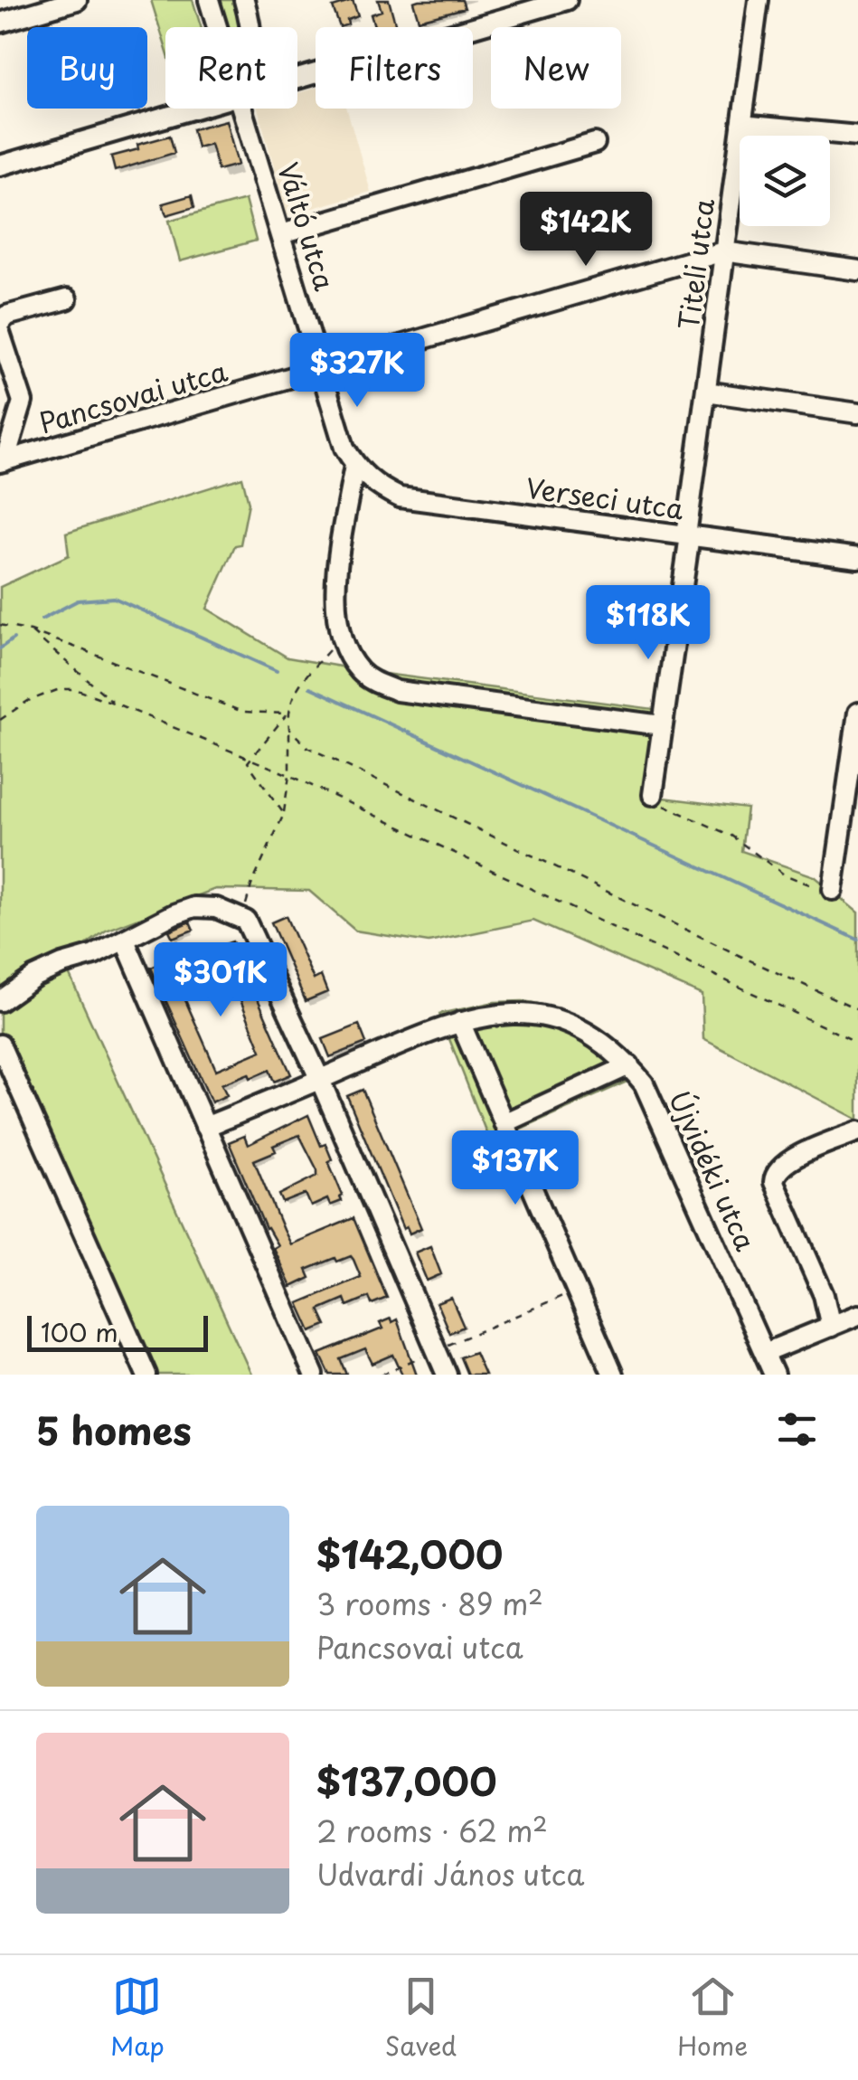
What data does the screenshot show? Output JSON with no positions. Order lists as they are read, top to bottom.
{
  "streets": {
    "street": [
      "Váltó utca",
      "Titeli utca",
      "Pancsovai utca",
      "Verseci utca",
      "Újvidéki utca"
    ]
  },
  "crossings": [
    ["Váltó utca", "Pancsovai utca"],
    ["Váltó utca", "Verseci utca"],
    ["Titeli utca", "Pancsovai utca"],
    ["Titeli utca", "Verseci utca"]
  ],
  "scale_bar": "100 m",
  "page": {
    "chip": [
      "Buy",
      "Rent",
      "Filters",
      "New"
    ],
    "price": [
      "$142K",
      "$327K",
      "$118K",
      "$301K",
      "$137K"
    ],
    "scale": "100 m",
    "heading": "5 homes",
    "list": [
      {
        "name": "$142,000",
        "note": "3 rooms · 89 m² · Pancsovai utca"
      },
      {
        "name": "$137,000",
        "note": "2 rooms · 62 m² · Udvardi János utca"
      }
    ],
    "tabs": ["Map", "Saved", "Home"]
  }
}
